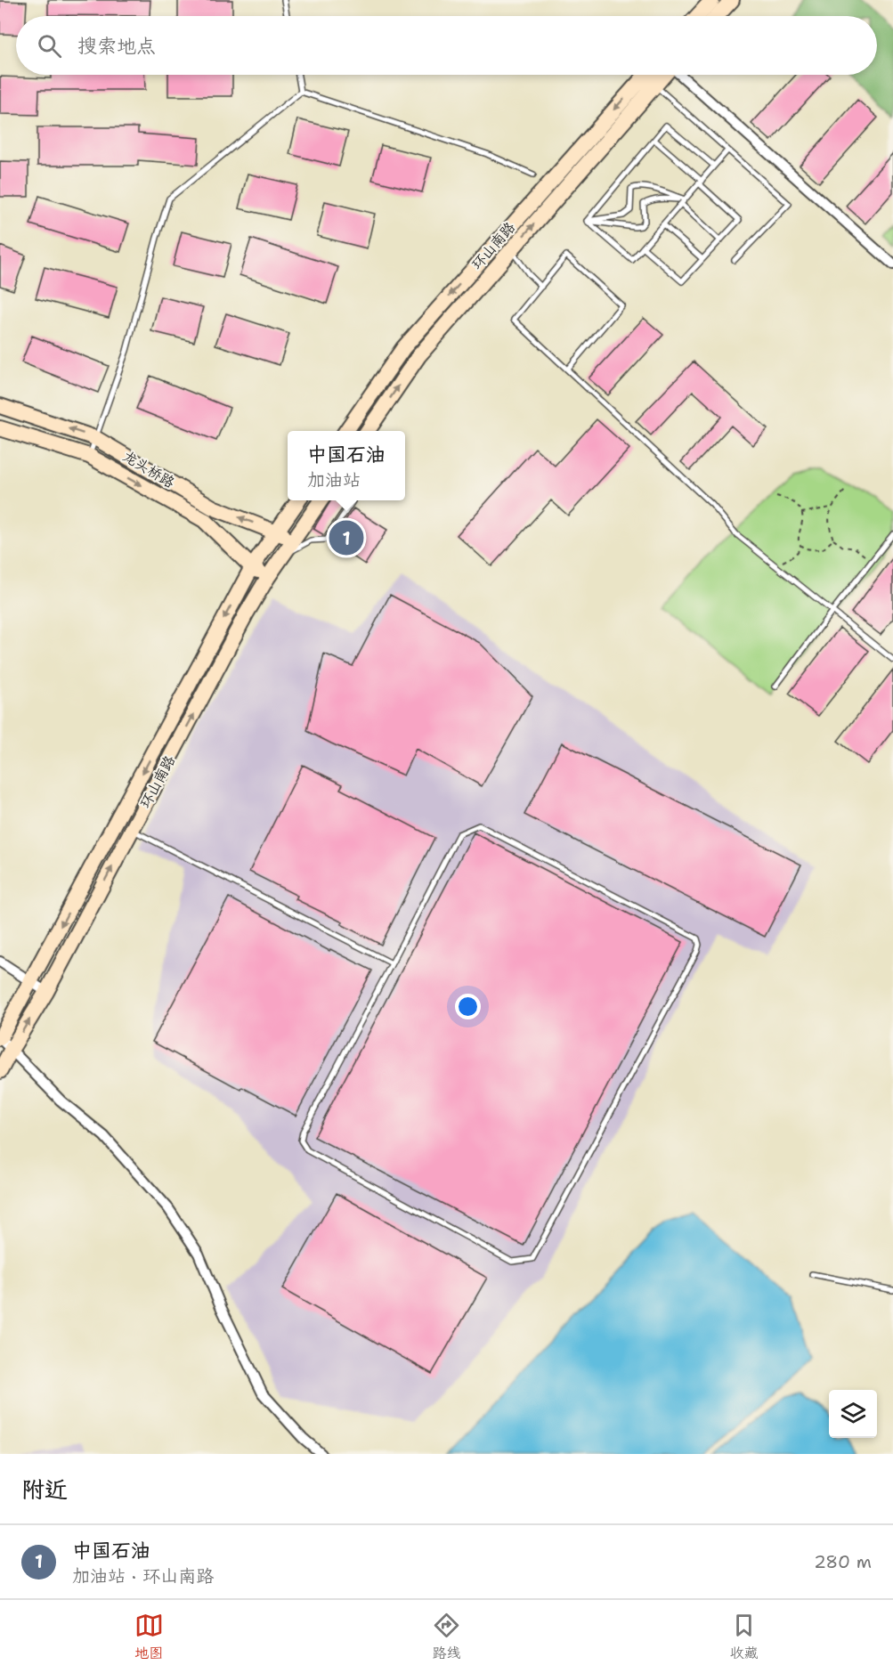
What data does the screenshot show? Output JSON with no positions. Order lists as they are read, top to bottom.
{
  "streets": {
    "main road": ["环山南路", "龙头桥路"]
  },
  "crossings": [
    ["环山南路", "龙头桥路"]
  ],
  "page": {
    "search": "搜索地点",
    "popup": ["中国石油", "加油站"],
    "pins": "1",
    "heading": "附近",
    "list": [
      {
        "mark": "1",
        "name": "中国石油",
        "note": "加油站 · 环山南路",
        "value": "280 m"
      }
    ],
    "nav": ["地图", "路线", "收藏"]
  }
}
